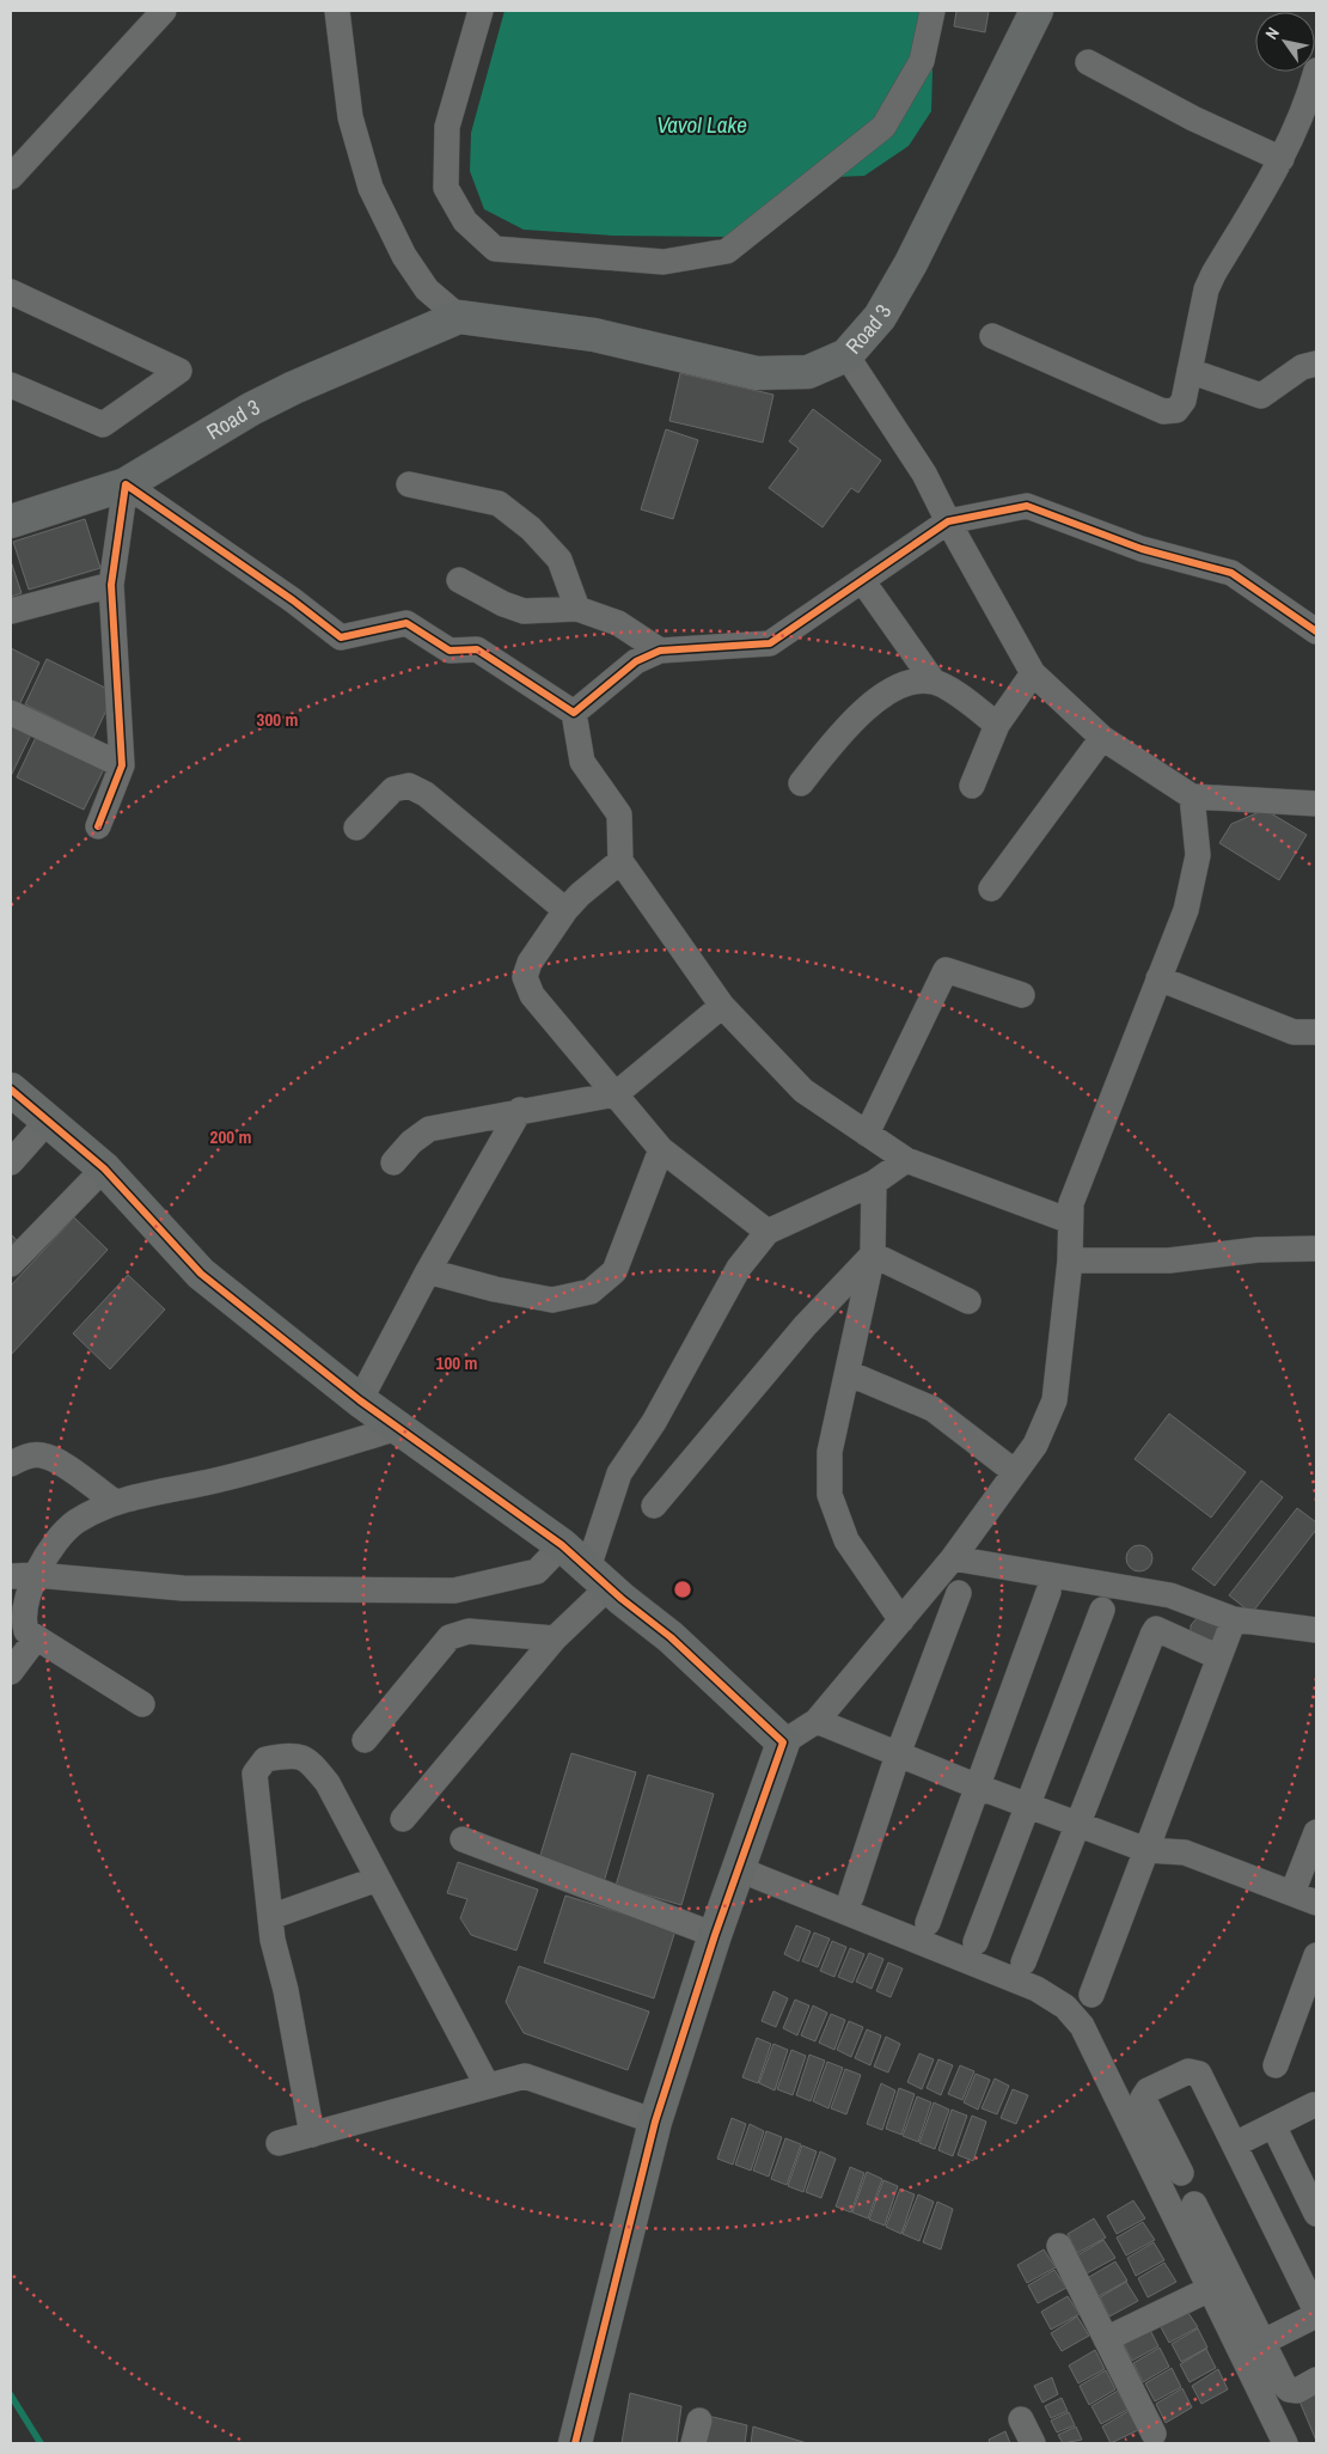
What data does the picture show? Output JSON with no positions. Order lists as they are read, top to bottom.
{
  "streets": {
    "street": ["Road 3"]
  },
  "water": ["Vavol Lake"],
  "north": "top left",
  "rings": ["300 m", "200 m", "100 m"]
}
